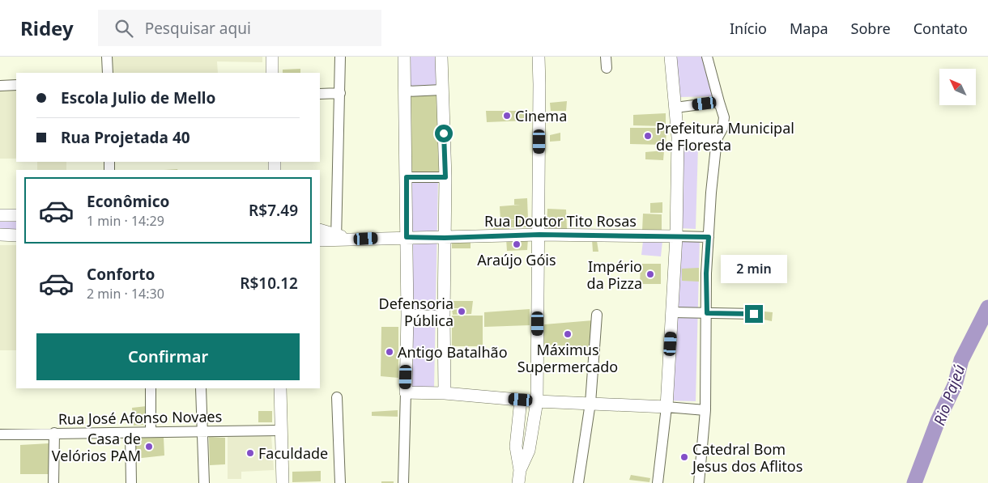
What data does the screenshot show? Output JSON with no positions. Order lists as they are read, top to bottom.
{
  "streets": {
    "street": ["Rua Doutor Tito Rosas", "Rua José Afonso Novaes"]
  },
  "water": ["Rio Pajeú"],
  "places": [
    "Cinema",
    "Prefeitura Municipal de Floresta",
    "Araújo Góis",
    "Império da Pizza",
    "Defensoria Pública",
    "Máximus Supermercado",
    "Antigo Batalhão",
    "Casa de Velórios PAM",
    "Faculdade",
    "Catedral Bom Jesus dos Aflitos"
  ],
  "north": "top left",
  "page": {
    "header": "Ridey",
    "search": "Pesquisar aqui",
    "nav": [
      "Início",
      "Mapa",
      "Sobre",
      "Contato"
    ],
    "banner": ["Escola Julio de Mello", "Rua Projetada 40"],
    "list": [
      {
        "name": "Econômico",
        "note": "1 min · 14:29",
        "value": "R$7.49"
      },
      {
        "name": "Conforto",
        "note": "2 min · 14:30",
        "value": "R$10.12"
      }
    ],
    "bubble": "2 min",
    "buttons": "Confirmar"
  }
}
